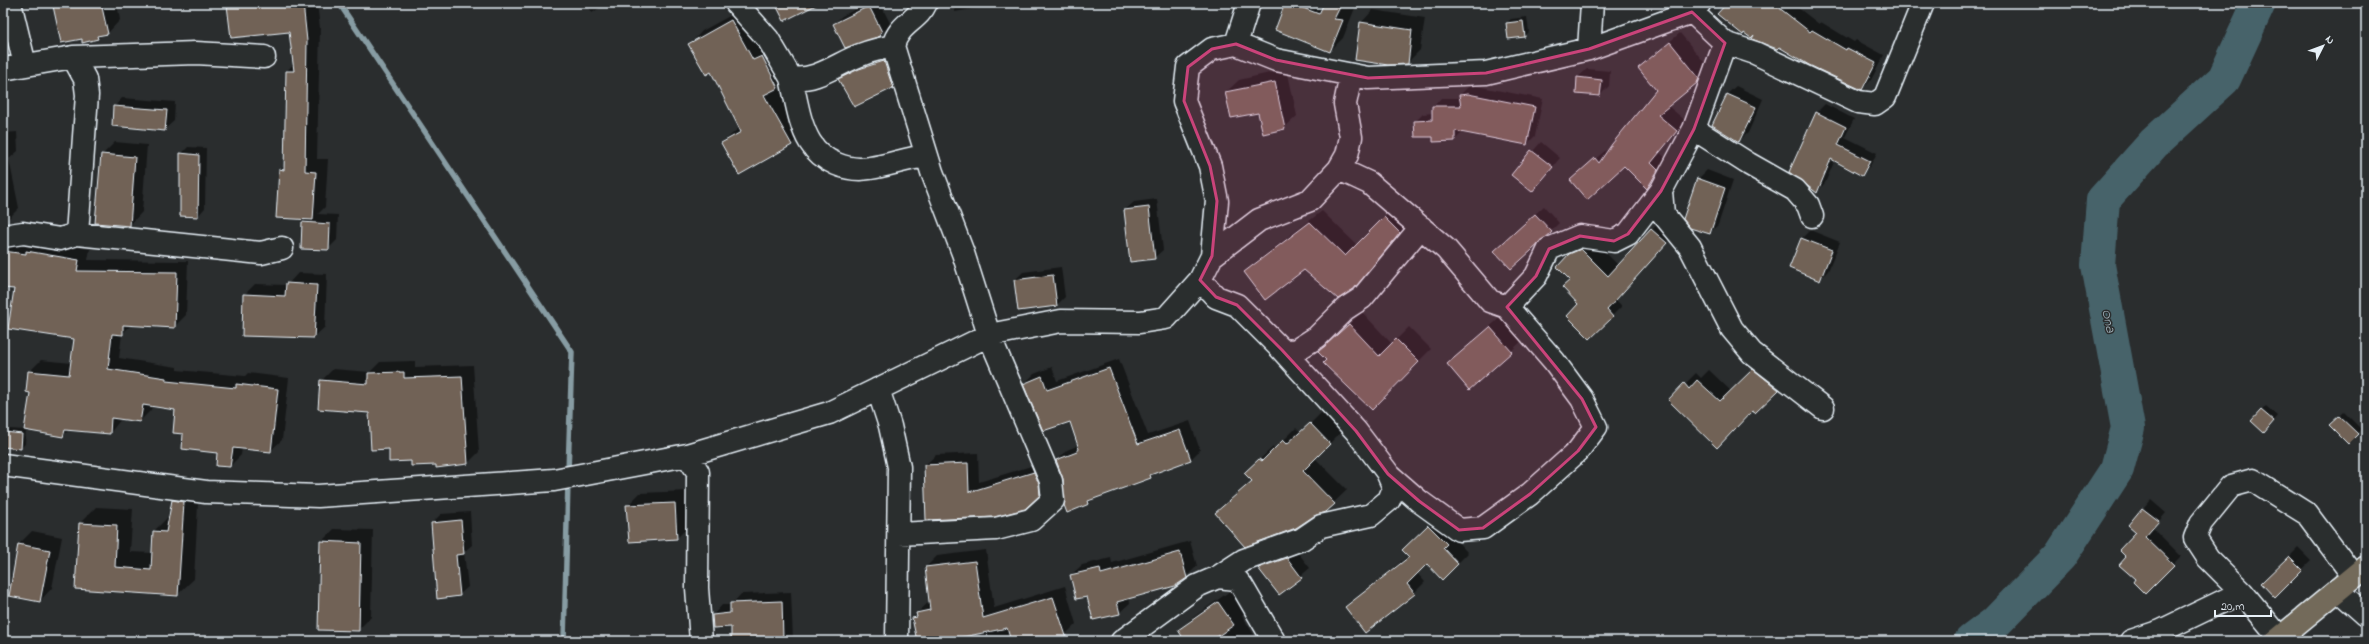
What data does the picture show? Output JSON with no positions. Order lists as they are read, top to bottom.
{
  "water": ["Ona"],
  "scale_bar": "20 m",
  "north": "top right"
}
